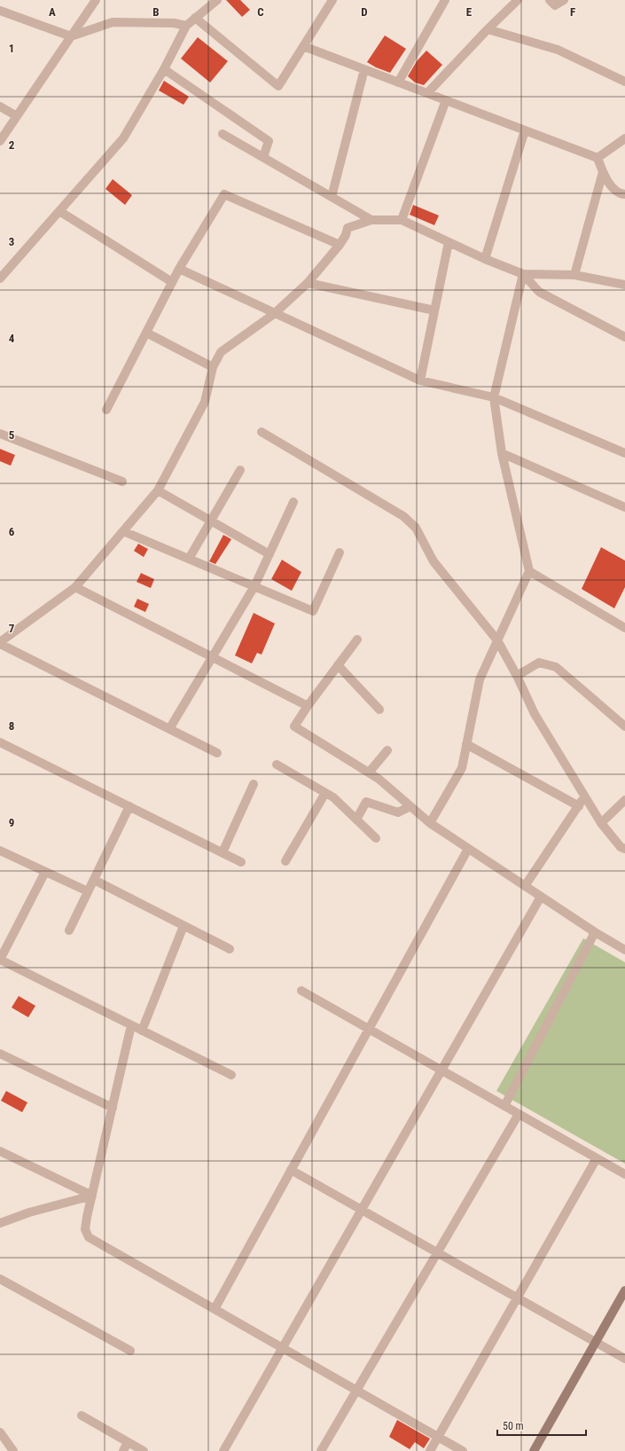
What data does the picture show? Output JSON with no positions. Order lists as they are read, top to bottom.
{
  "scale_bar": "50 m",
  "grid": {
    "columns": [
      "A",
      "B",
      "C",
      "D",
      "E",
      "F"
    ],
    "rows": [
      "1",
      "2",
      "3",
      "4",
      "5",
      "6",
      "7",
      "8",
      "9"
    ]
  }
}
